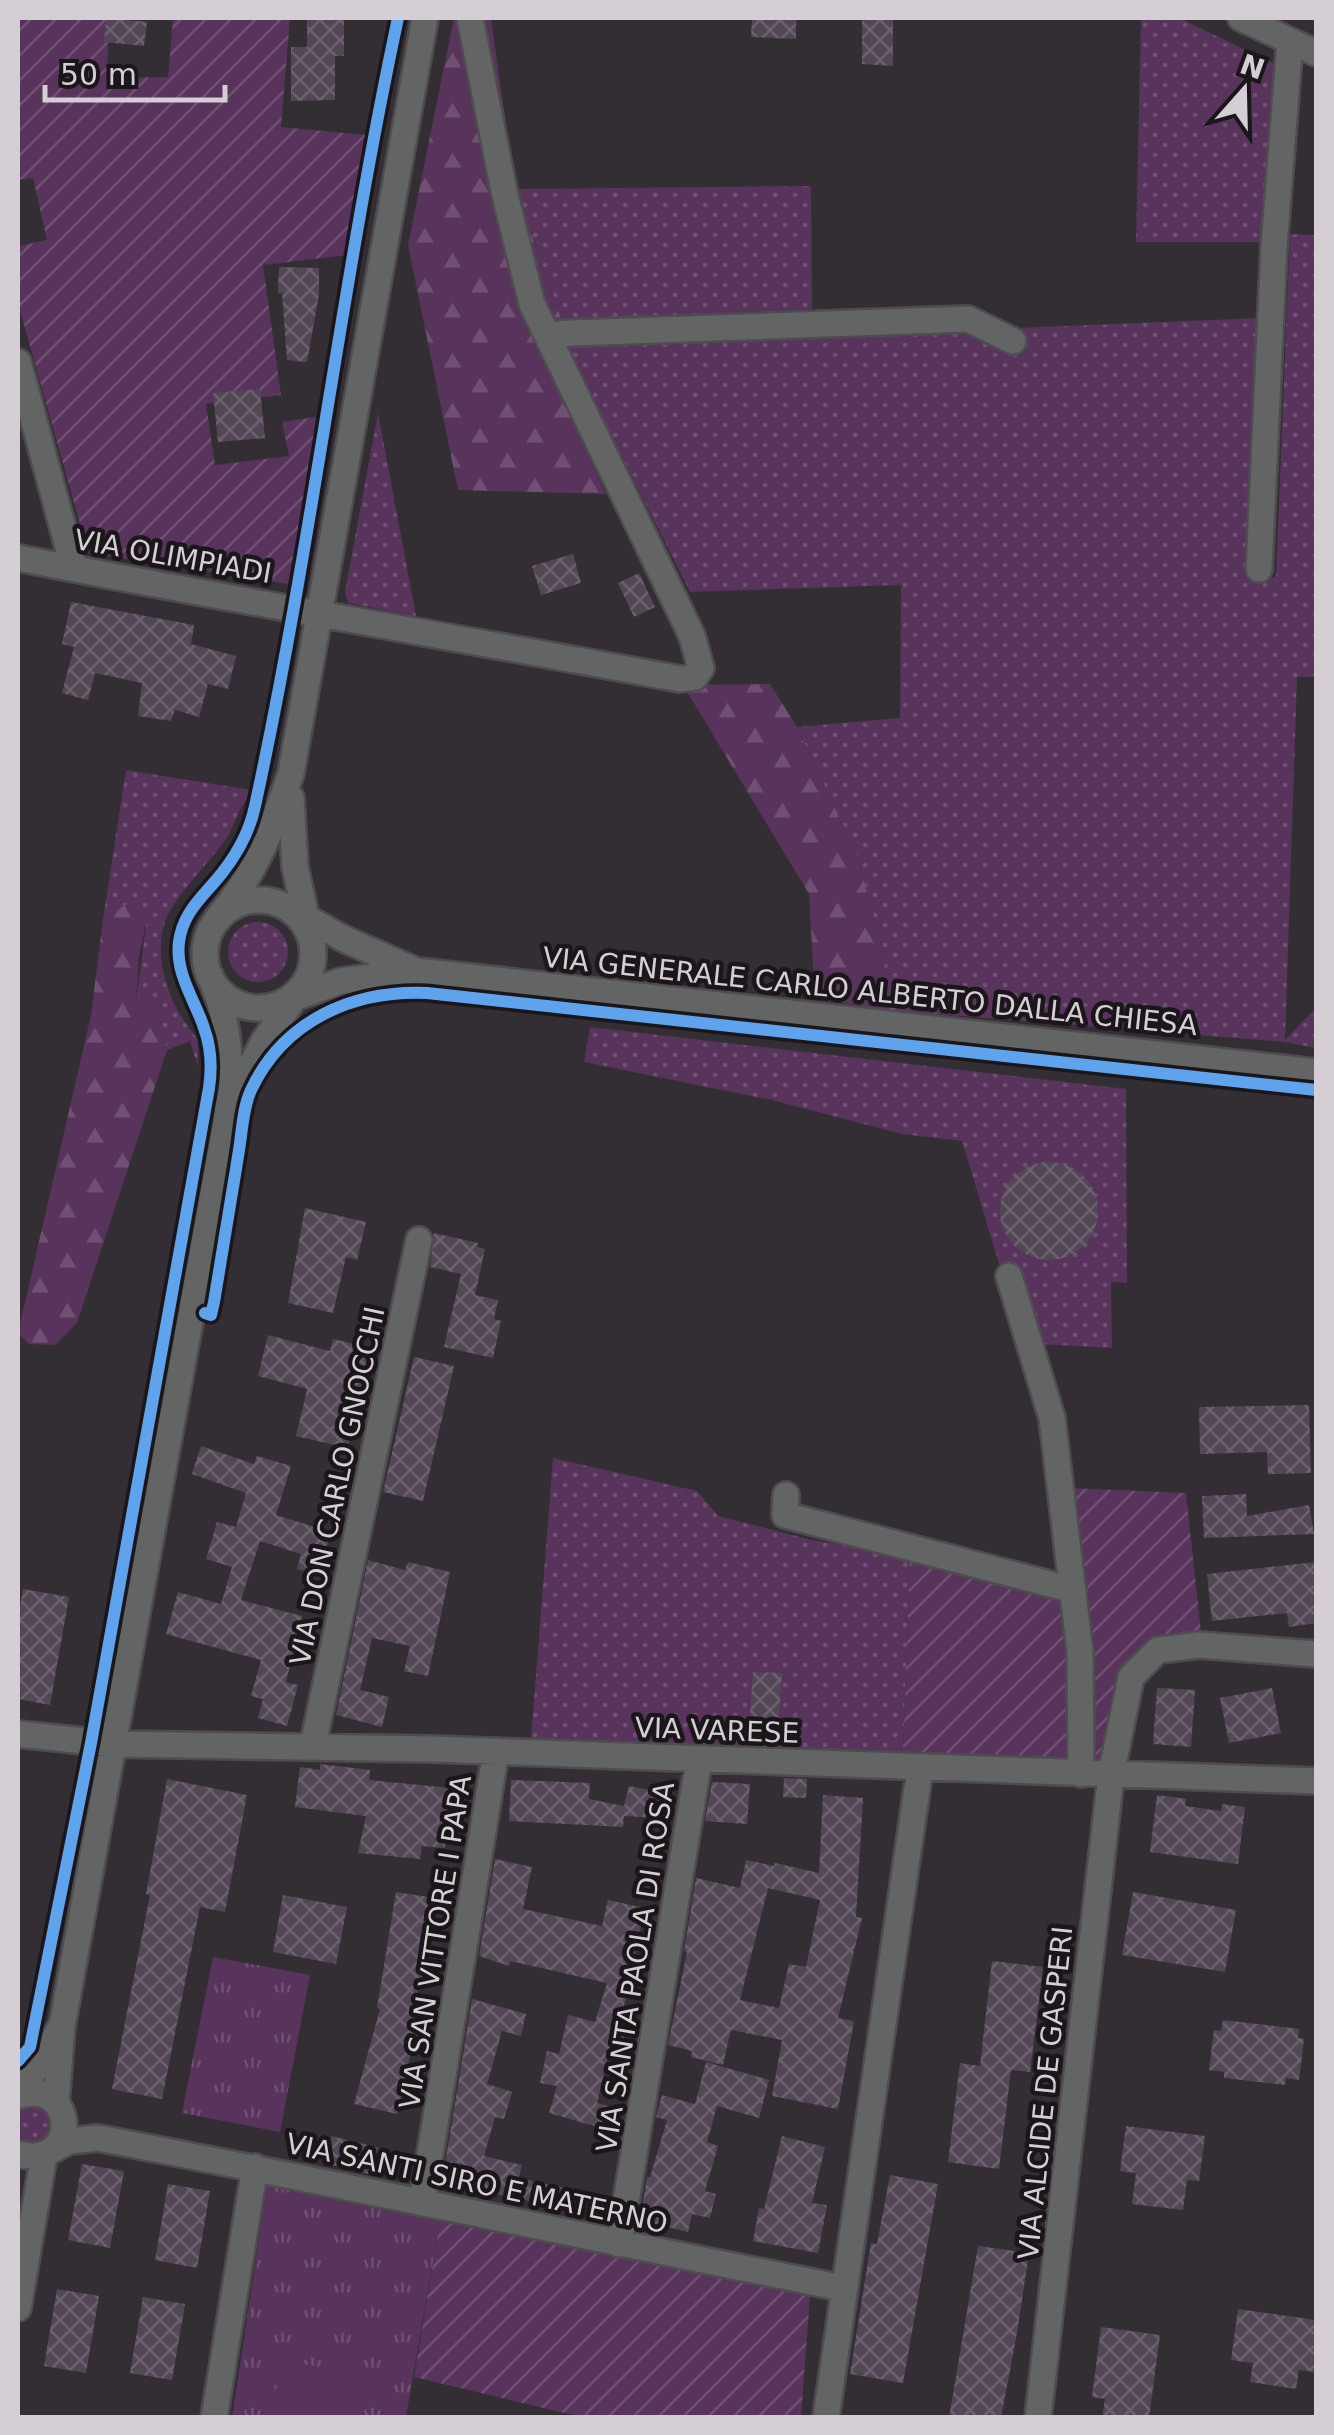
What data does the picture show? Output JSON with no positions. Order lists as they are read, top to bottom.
{
  "streets": {
    "street": [
      "VIA OLIMPIADI",
      "VIA GENERALE CARLO ALBERTO DALLA CHIESA",
      "VIA DON CARLO GNOCCHI",
      "VIA VARESE",
      "VIA SAN VITTORE I PAPA",
      "VIA SANTA PAOLA DI ROSA",
      "VIA ALCIDE DE GASPERI",
      "VIA SANTI SIRO E MATERNO"
    ]
  },
  "crossings": [
    ["VIA DON CARLO GNOCCHI", "VIA VARESE"],
    ["VIA VARESE", "VIA SAN VITTORE I PAPA"],
    ["VIA VARESE", "VIA SANTA PAOLA DI ROSA"],
    ["VIA VARESE", "VIA ALCIDE DE GASPERI"],
    ["VIA SAN VITTORE I PAPA", "VIA SANTI SIRO E MATERNO"],
    ["VIA SANTA PAOLA DI ROSA", "VIA SANTI SIRO E MATERNO"]
  ],
  "scale_bar": "50 m",
  "north": "top"
}
